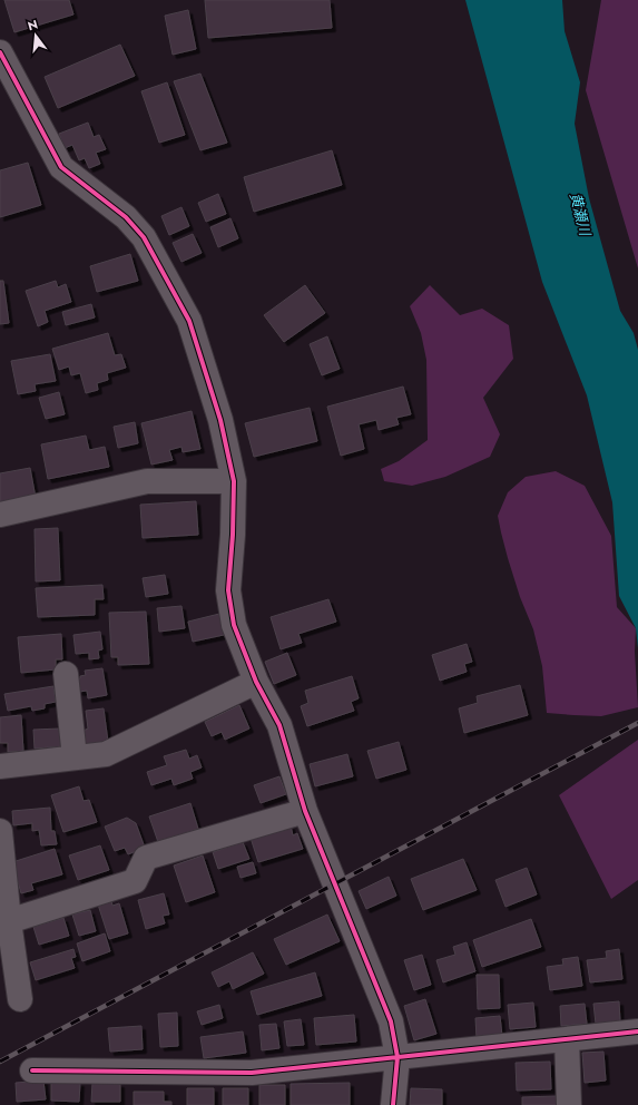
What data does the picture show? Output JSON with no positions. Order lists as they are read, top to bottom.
{
  "water": ["黄瀬川"],
  "north": "top"
}
